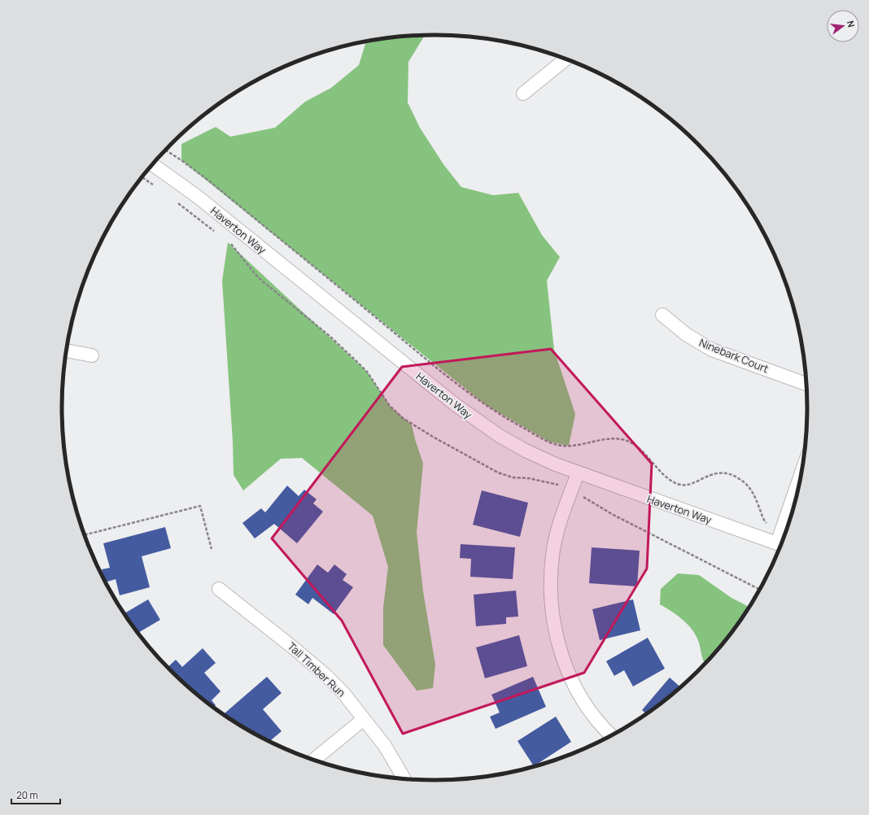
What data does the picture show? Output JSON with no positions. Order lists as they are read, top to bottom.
{
  "streets": {
    "street": ["Haverton Way", "Ninebark Court", "Tall Timber Run"]
  },
  "scale_bar": "20 m",
  "north": "right"
}
